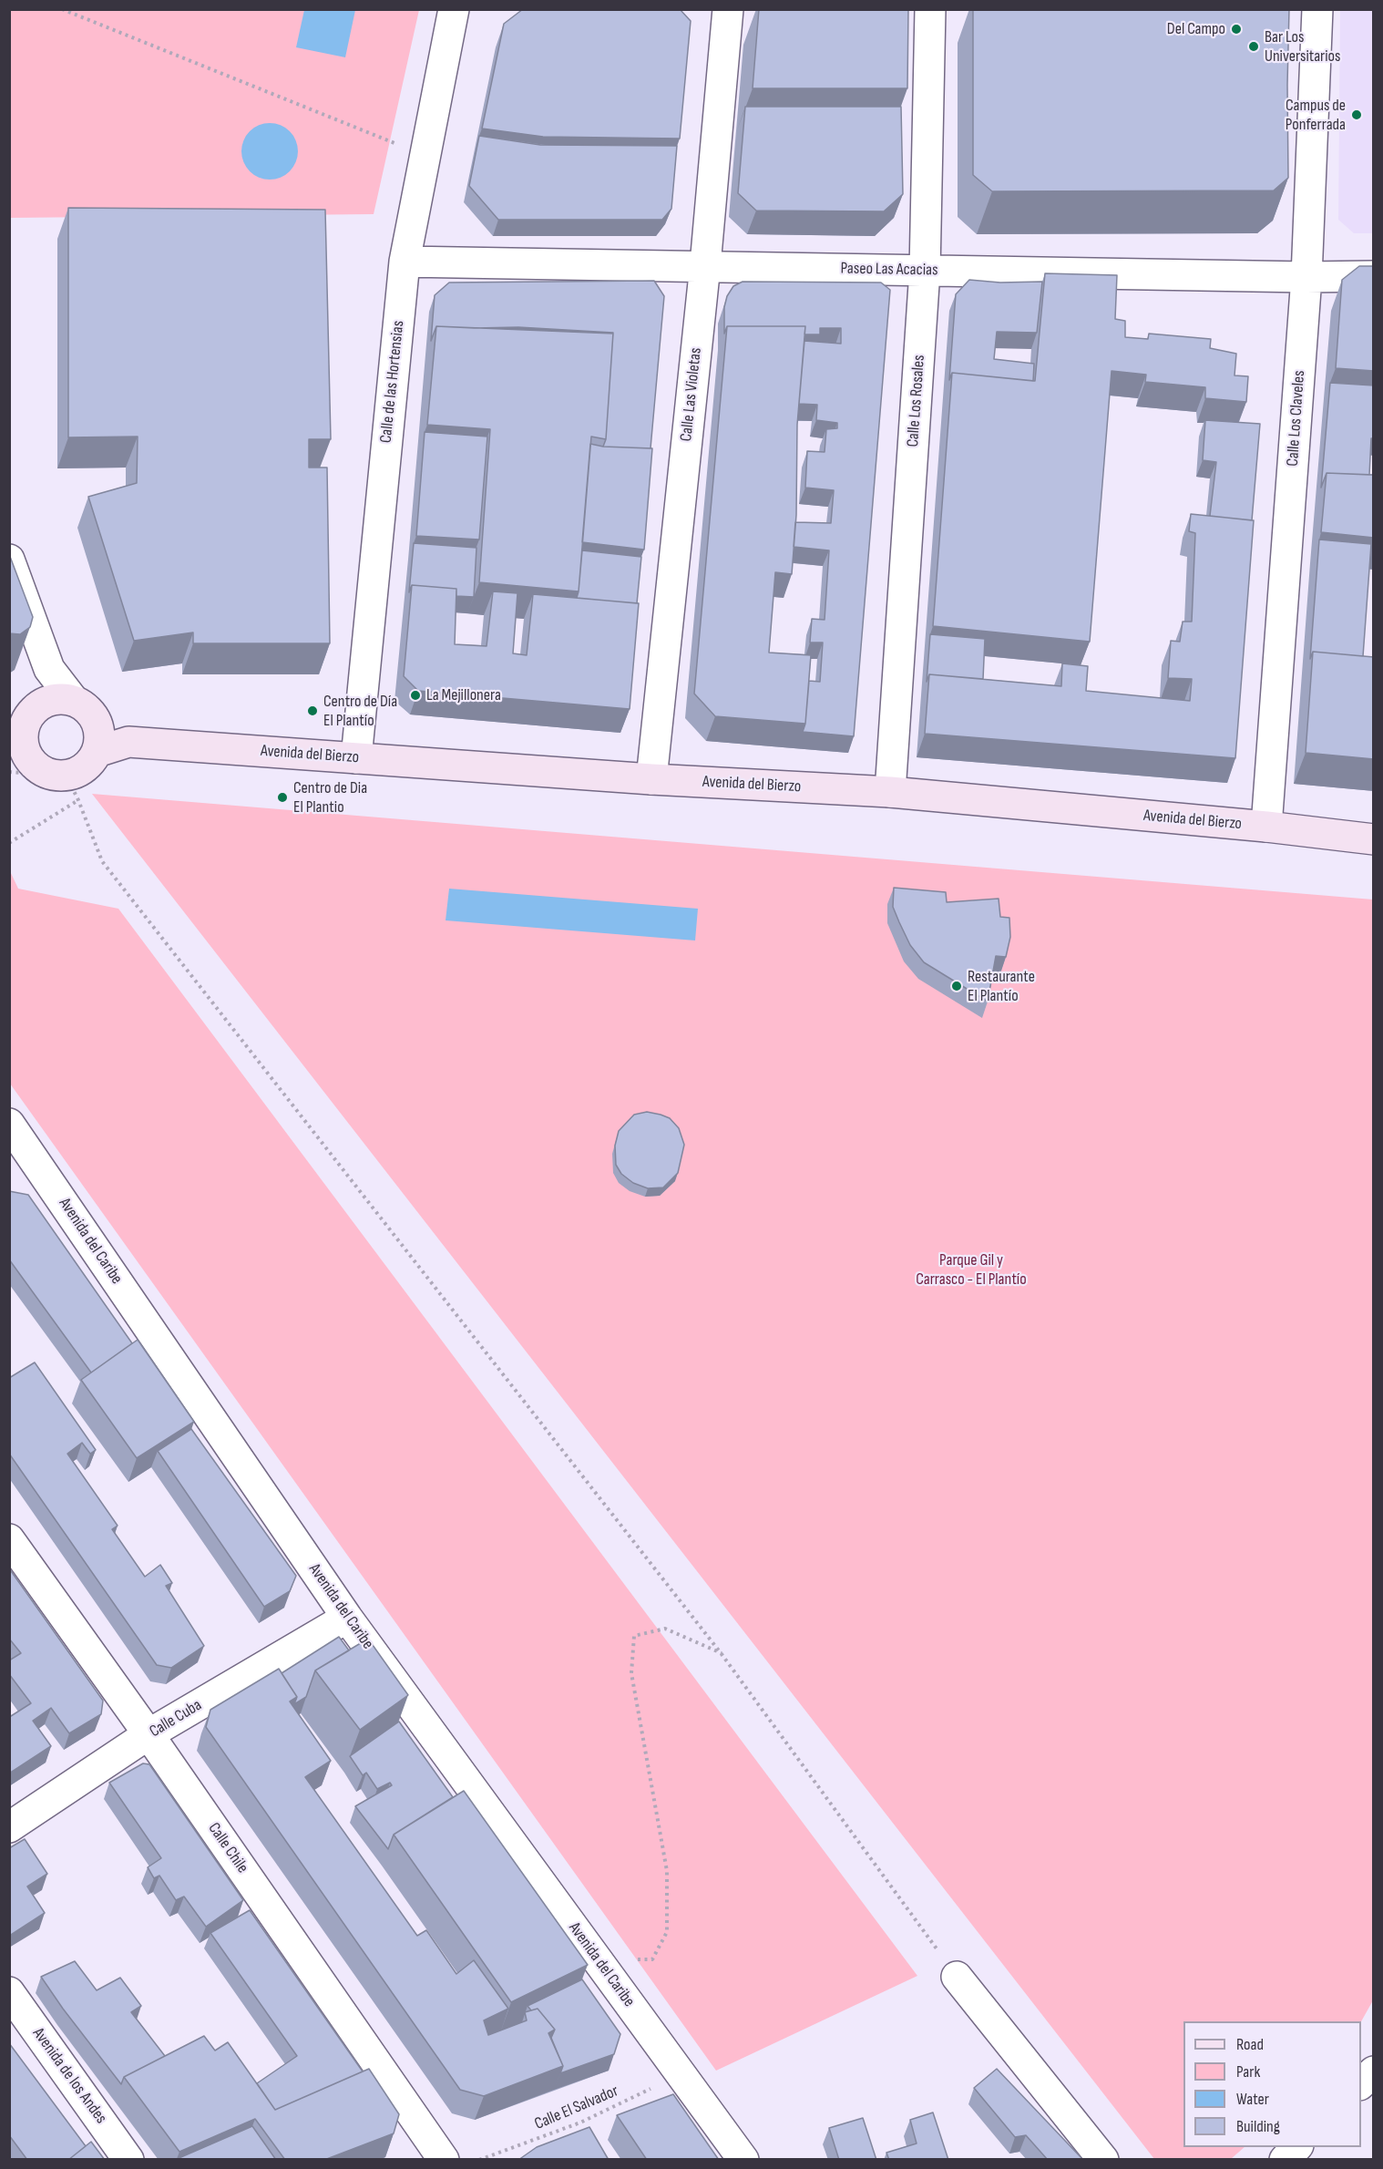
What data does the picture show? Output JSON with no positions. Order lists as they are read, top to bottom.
{
  "streets": {
    "main road": ["Avenida del Bierzo"],
    "street": [
      "Paseo Las Acacias",
      "Calle de las Hortensias",
      "Calle Las Violetas",
      "Calle Los Rosales",
      "Calle Los Claveles",
      "Avenida del Caribe",
      "Calle Cuba",
      "Calle Chile",
      "Avenida de los Andes"
    ],
    "path": ["Calle El Salvador"]
  },
  "crossings": [
    ["Paseo Las Acacias", "Calle de las Hortensias"],
    ["Paseo Las Acacias", "Calle Las Violetas"],
    ["Paseo Las Acacias", "Calle Los Rosales"],
    ["Paseo Las Acacias", "Calle Los Claveles"],
    ["Calle de las Hortensias", "Avenida del Bierzo"],
    ["Calle Las Violetas", "Avenida del Bierzo"],
    ["Calle Los Rosales", "Avenida del Bierzo"],
    ["Calle Los Claveles", "Avenida del Bierzo"],
    ["Avenida del Caribe", "Calle Cuba"],
    ["Avenida del Caribe", "Calle El Salvador"],
    ["Calle Cuba", "Calle Chile"]
  ],
  "parks": ["Parque Gil y Carrasco - El Plantío"],
  "places": [
    "Del Campo",
    "Bar Los Universitarios",
    "Campus de Ponferrada",
    "La Mejillonera",
    "Centro de Día El Plantío",
    "Centro de Dia El Plantio",
    "Restaurante El Plantío"
  ],
  "legend": [
    "Road",
    "Park",
    "Water",
    "Building"
  ]
}
